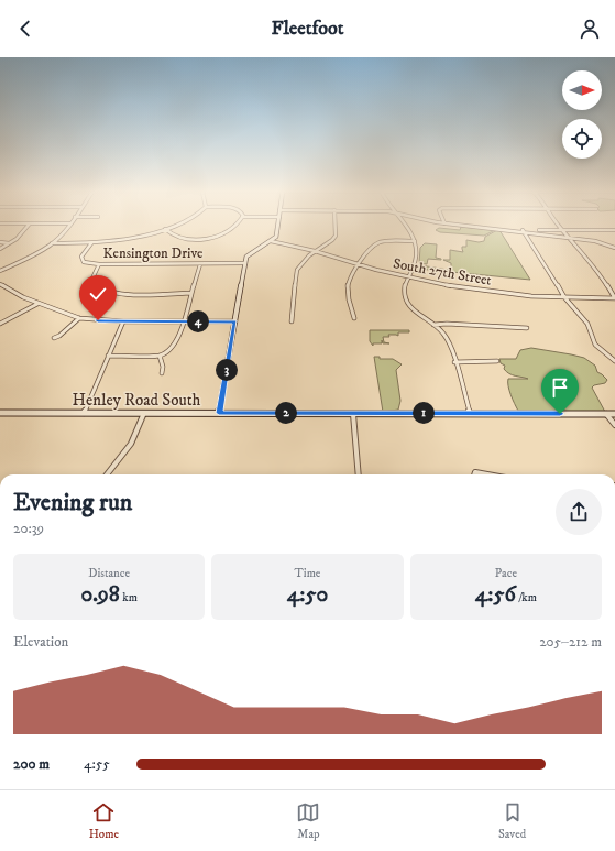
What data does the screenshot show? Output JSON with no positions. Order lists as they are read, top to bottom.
{
  "streets": {
    "street": ["Kensington Drive", "South 27th Street", "Henley Road South"]
  },
  "north": "right",
  "page": {
    "header": "Fleetfoot",
    "pins": [
      "4",
      "3",
      "1",
      "2"
    ],
    "heading": ["Evening run", "20:39"],
    "stats": [
      ["Distance", "0.98 km"],
      ["Time", "4:50"],
      ["Pace", "4:56 /km"]
    ],
    "chart": ["Elevation", "205–212 m"],
    "list": [
      {
        "name": "200 m",
        "note": "4:55"
      }
    ],
    "tabs": ["Home", "Map", "Saved"]
  }
}
